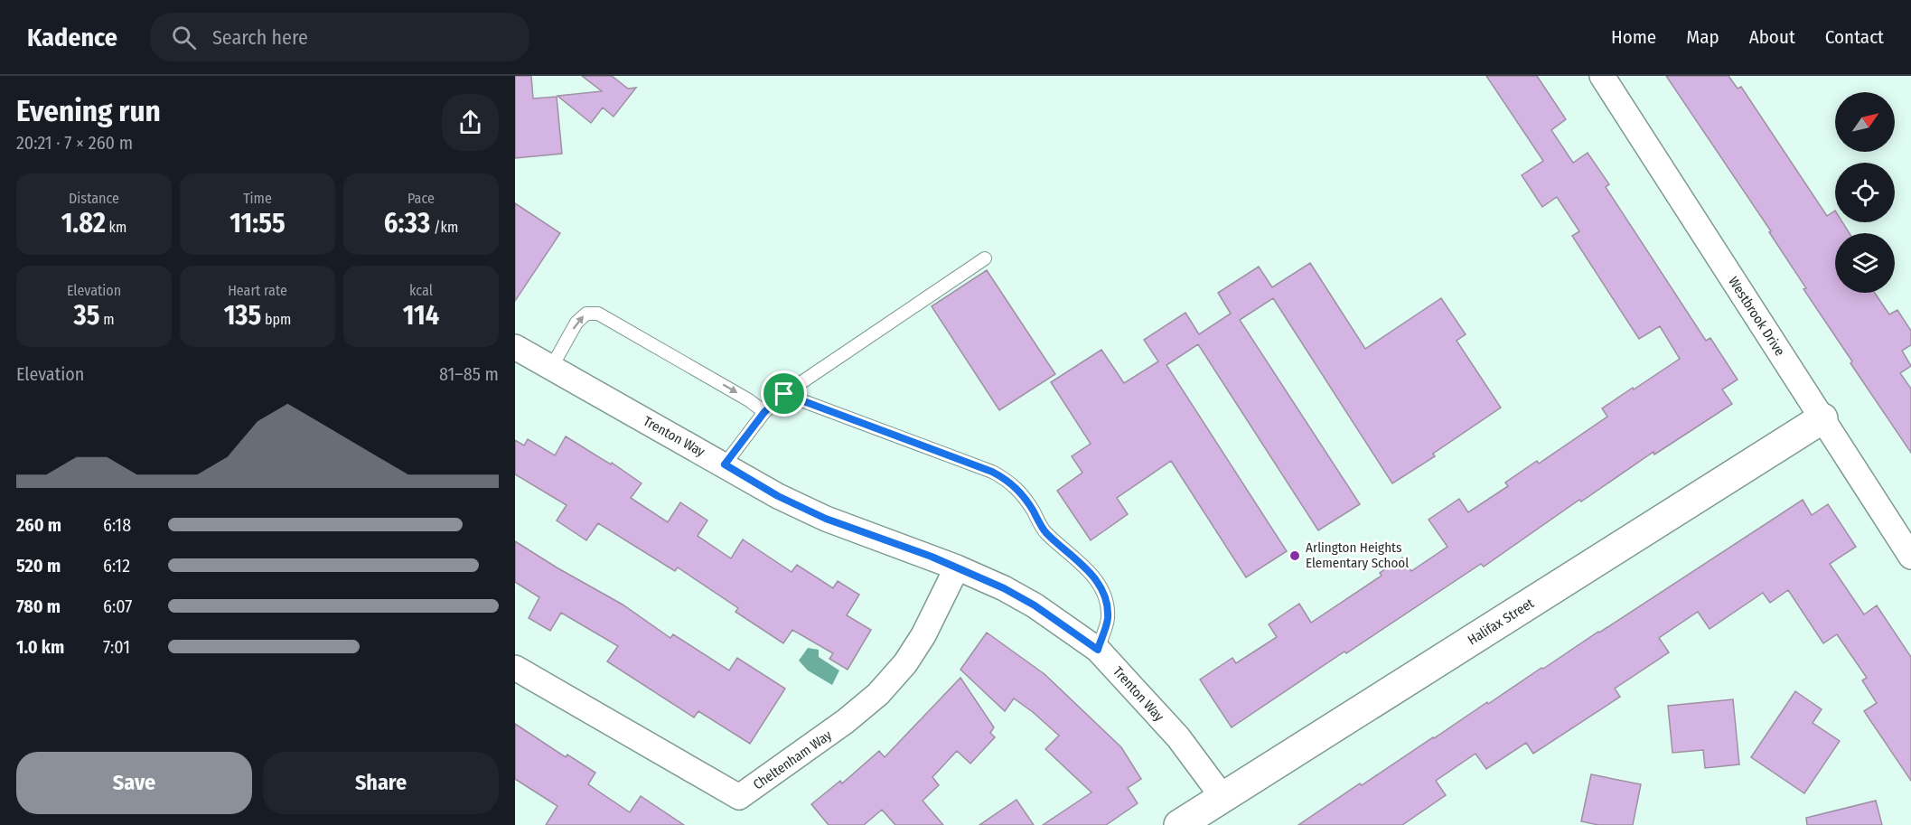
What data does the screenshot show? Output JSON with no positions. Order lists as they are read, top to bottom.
{
  "streets": {
    "street": [
      "Westbrook Drive",
      "Trenton Way",
      "Halifax Street",
      "Cheltenham Way"
    ]
  },
  "crossings": [
    ["Westbrook Drive", "Halifax Street"],
    ["Trenton Way", "Halifax Street"],
    ["Trenton Way", "Cheltenham Way"]
  ],
  "places": ["Arlington Heights Elementary School"],
  "north": "top right",
  "page": {
    "header": "Kadence",
    "search": "Search here",
    "nav": [
      "Home",
      "Map",
      "About",
      "Contact"
    ],
    "heading": ["Evening run", "20:21 · 7 × 260 m"],
    "stats": [
      ["Distance", "1.82 km"],
      ["Time", "11:55"],
      ["Pace", "6:33 /km"],
      ["Elevation", "35 m"],
      ["Heart rate", "135 bpm"],
      ["kcal", "114"]
    ],
    "chart": ["Elevation", "81–85 m"],
    "list": [
      {
        "name": "260 m",
        "note": "6:18"
      },
      {
        "name": "520 m",
        "note": "6:12"
      },
      {
        "name": "780 m",
        "note": "6:07"
      },
      {
        "name": "1.0 km",
        "note": "7:01"
      }
    ],
    "buttons": ["Save", "Share"]
  }
}
